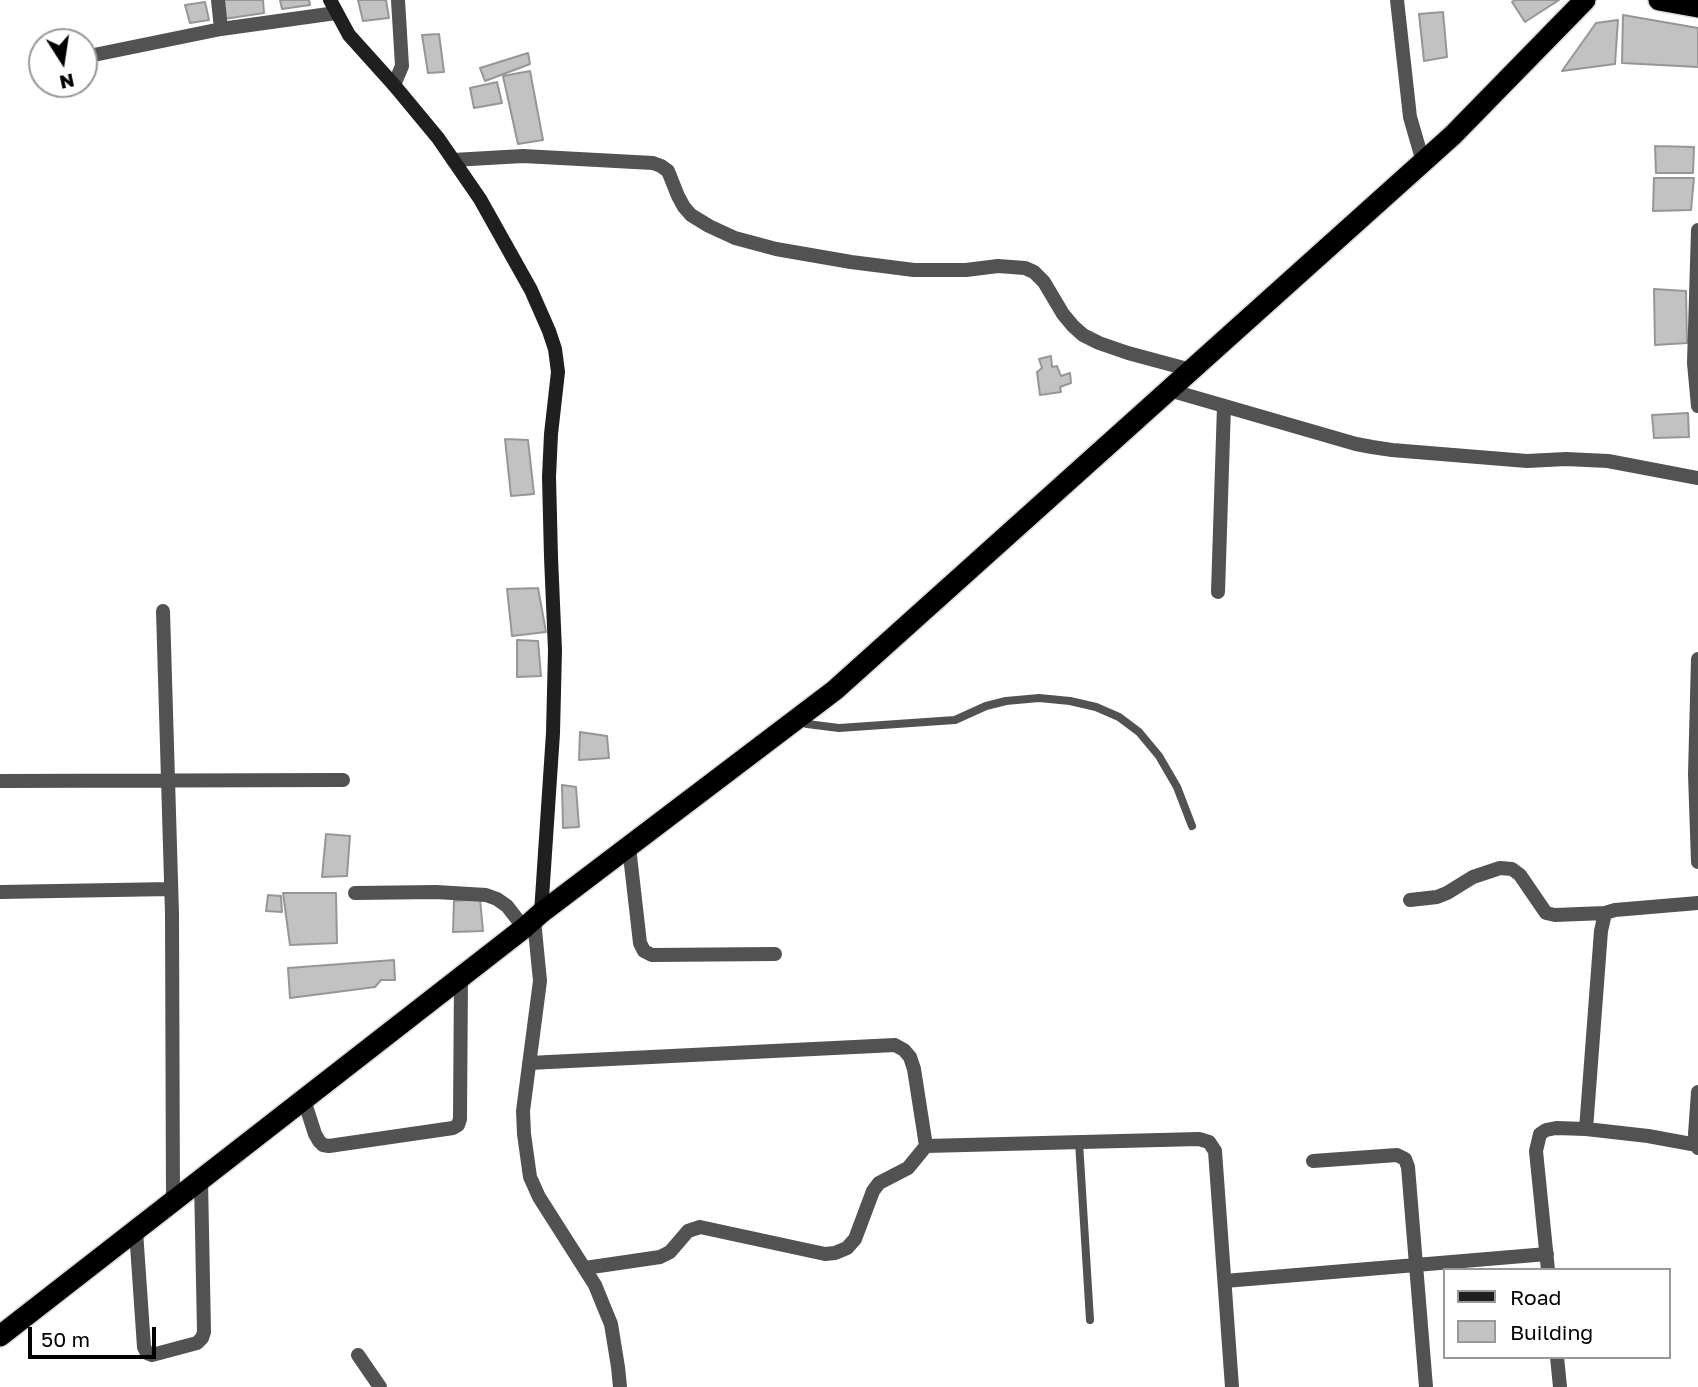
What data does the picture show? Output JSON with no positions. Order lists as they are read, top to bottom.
{
  "legend": ["Road", "Building"],
  "scale_bar": "50 m",
  "north": "bottom"
}
